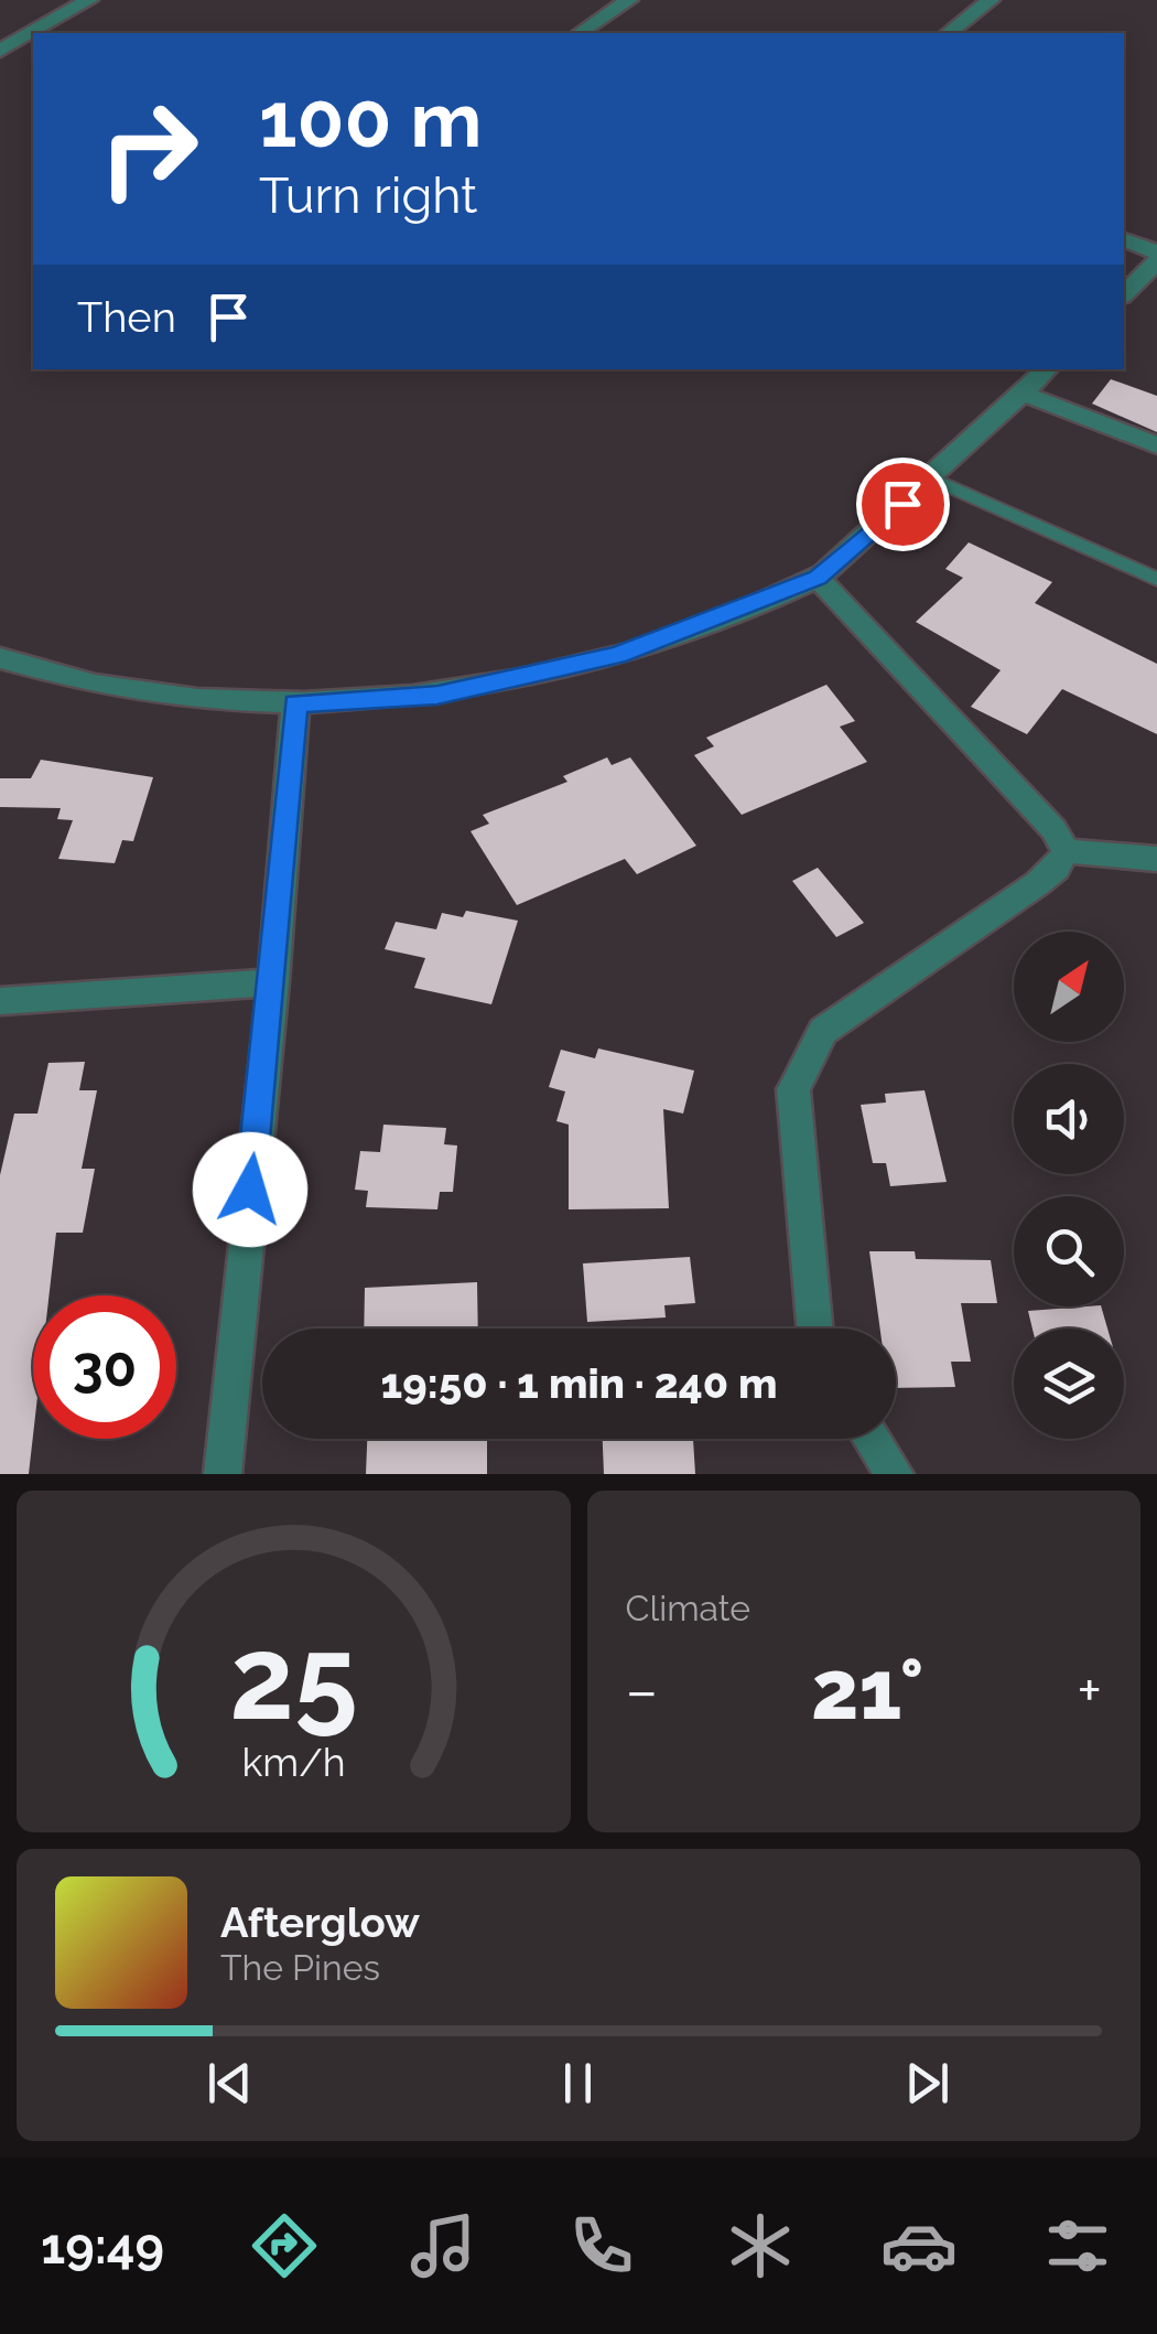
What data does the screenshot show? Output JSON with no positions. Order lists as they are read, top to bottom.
{
  "north": "top right",
  "page": {
    "turn": ["100 m", "Turn right"],
    "then": "Then",
    "limit": "30",
    "trip": "19:50 · 1 min · 240 m",
    "tile": "Climate",
    "heat": ["−", "21°", "+"],
    "song": ["Afterglow", "The Pines"],
    "tabs": "19:49",
    "gauge": ["25", "km/h"]
  }
}
